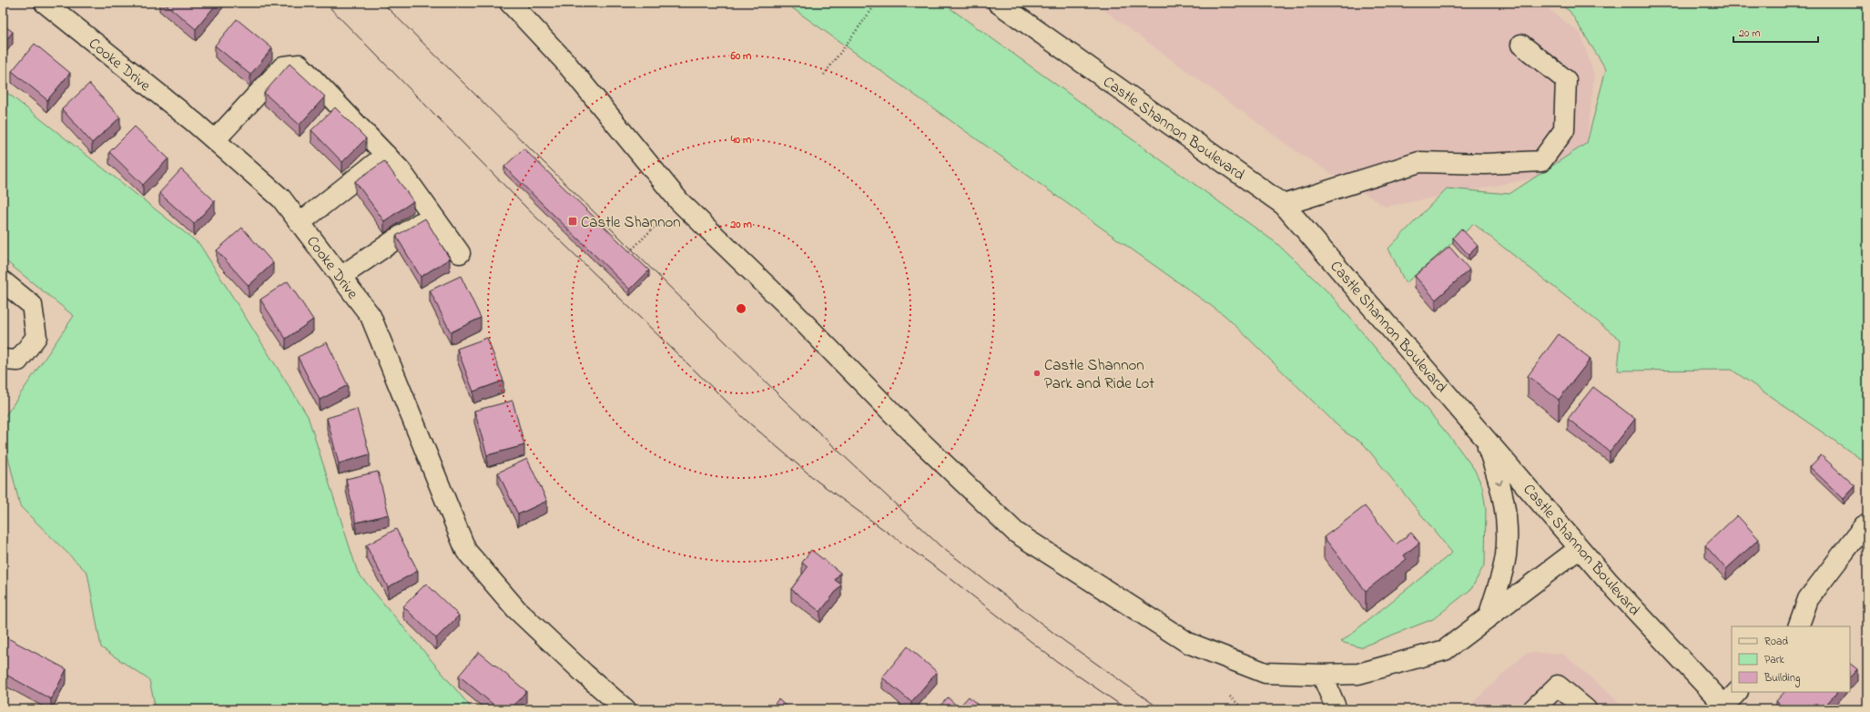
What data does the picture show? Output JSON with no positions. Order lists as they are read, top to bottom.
{
  "streets": {
    "street": ["Cooke Drive", "Castle Shannon Boulevard"]
  },
  "places": {
    "transit": ["Castle Shannon"],
    "other": ["Castle Shannon Park and Ride Lot"]
  },
  "legend": ["Road", "Park", "Building"],
  "scale_bar": "20 m",
  "rings": ["60 m", "40 m", "20 m"]
}
